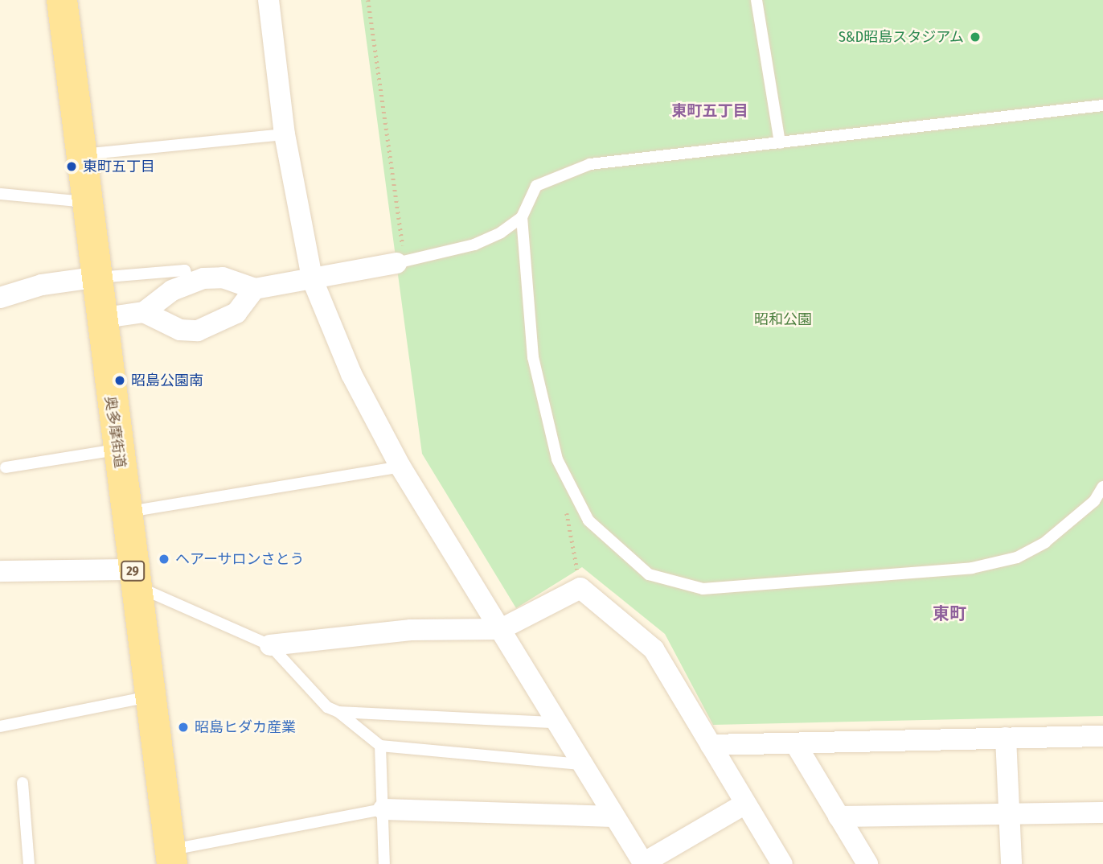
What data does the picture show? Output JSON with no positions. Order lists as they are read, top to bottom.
{
  "streets": {
    "main road": ["奥多摩街道", "29"]
  },
  "districts": ["東町五丁目", "東町"],
  "parks": ["昭和公園"],
  "places": [
    "S&D昭島スタジアム",
    "東町五丁目",
    "昭島公園南",
    "ヘアーサロンさとう",
    "昭島ヒダカ産業"
  ]
}
